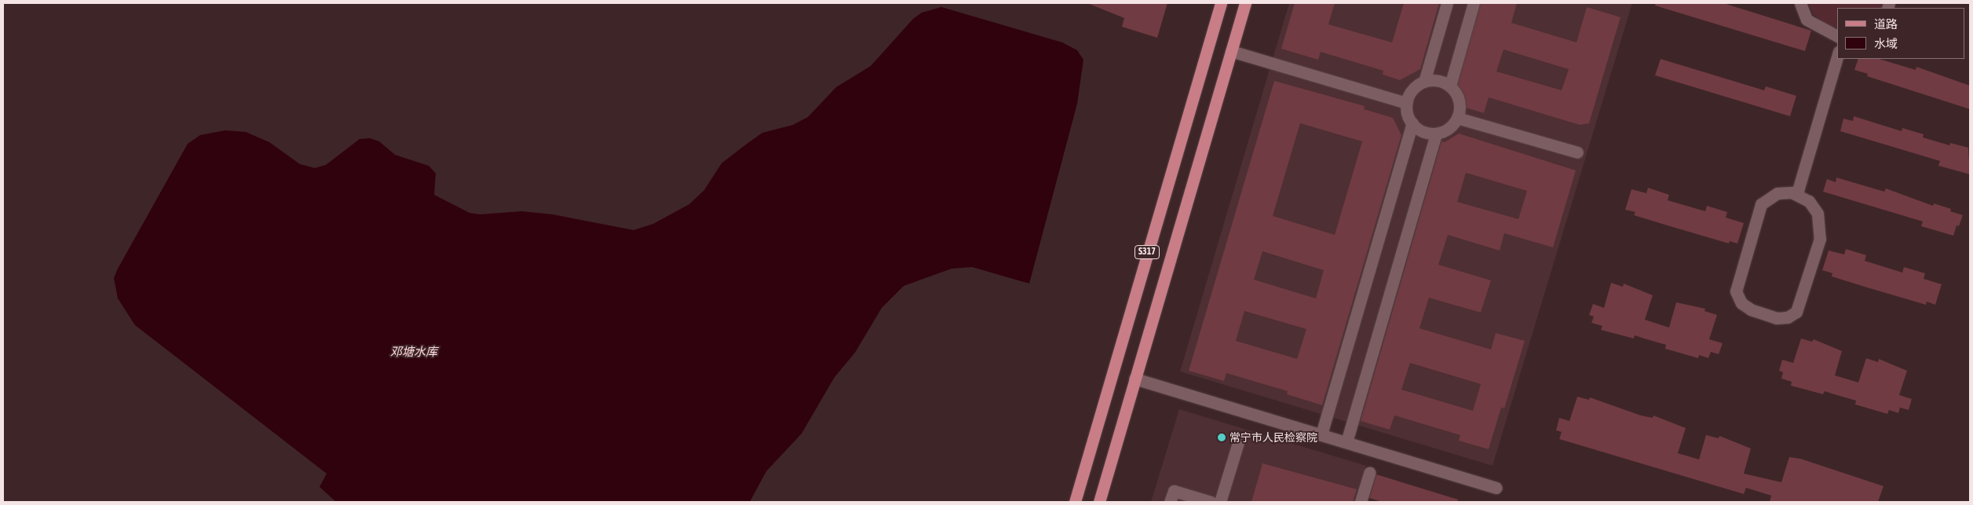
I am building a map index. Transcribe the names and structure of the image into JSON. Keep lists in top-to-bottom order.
{
  "streets": {
    "main road": ["S317"]
  },
  "water": ["邓塘水库"],
  "places": ["常宁市人民检察院"],
  "legend": ["道路", "水域"]
}
